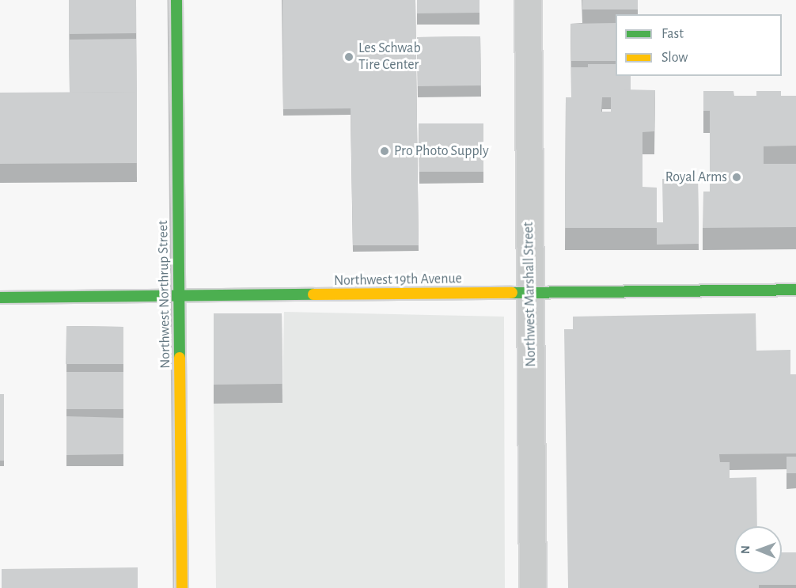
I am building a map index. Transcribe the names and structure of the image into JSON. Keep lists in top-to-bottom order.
{
  "streets": {
    "street": ["Northwest 19th Avenue", "Northwest Northrup Street", "Northwest Marshall Street"]
  },
  "crossings": [
    ["Northwest 19th Avenue", "Northwest Northrup Street"],
    ["Northwest 19th Avenue", "Northwest Marshall Street"]
  ],
  "places": ["Les Schwab Tire Center", "Pro Photo Supply", "Royal Arms"],
  "legend": ["Fast", "Slow"],
  "north": "left"
}
